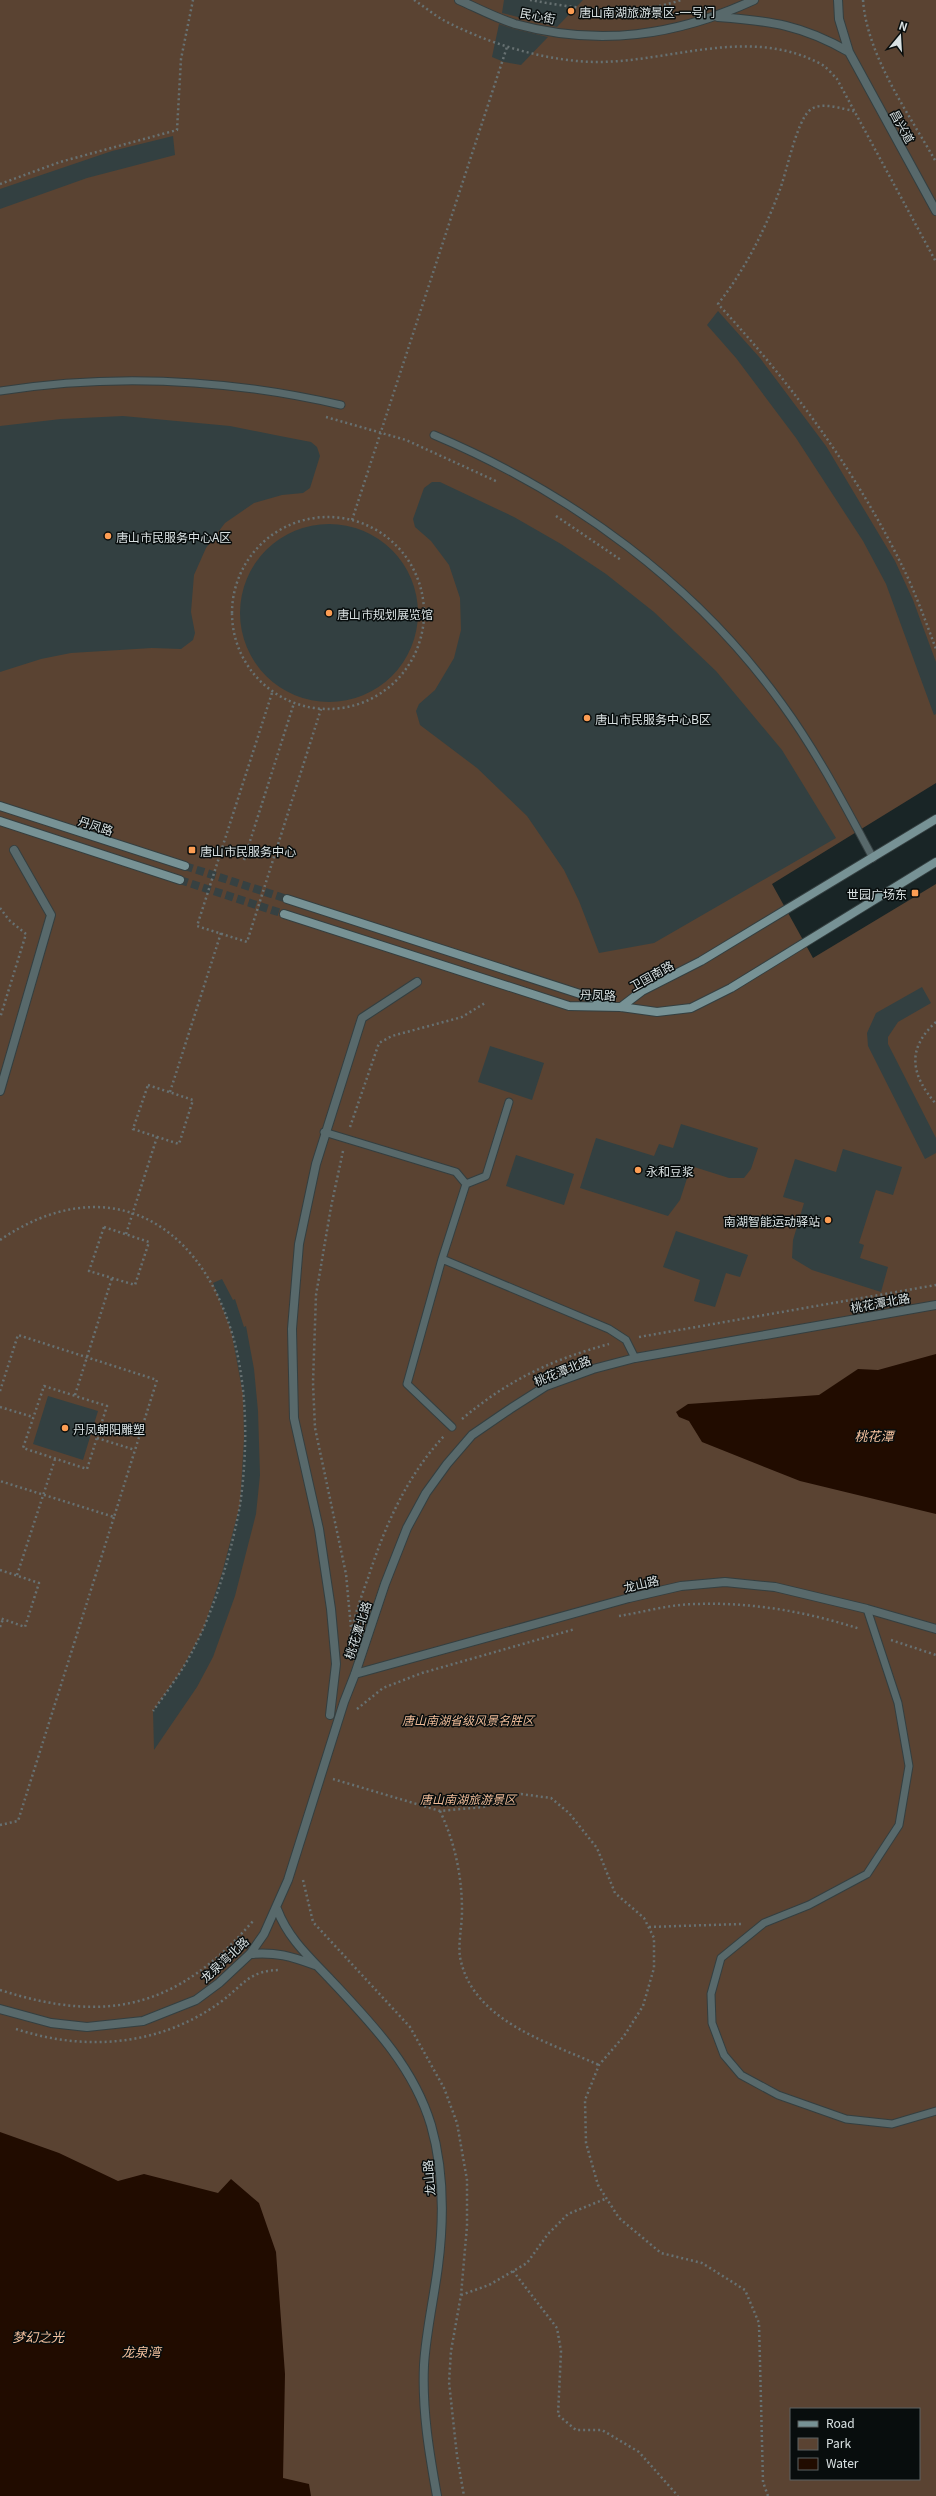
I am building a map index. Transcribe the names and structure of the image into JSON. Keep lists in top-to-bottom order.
{
  "streets": {
    "main road": ["丹凤路", "卫国南路"],
    "street": [
      "民心街",
      "昌兴道",
      "桃花潭北路",
      "龙山路",
      "龙泉湾北路"
    ]
  },
  "crossings": [
    ["丹凤路", "卫国南路"],
    ["桃花潭北路", "龙山路"],
    ["桃花潭北路", "龙泉湾北路"],
    ["龙山路", "龙泉湾北路"]
  ],
  "water": ["桃花潭", "梦幻之光", "龙泉湾"],
  "parks": ["唐山南湖省级风景名胜区", "唐山南湖旅游景区"],
  "places": {
    "other": [
      "唐山南湖旅游景区-一号门",
      "唐山市民服务中心A区",
      "唐山市规划展览馆",
      "唐山市民服务中心B区",
      "永和豆浆",
      "南湖智能运动驿站",
      "丹凤朝阳雕塑"
    ],
    "transit": ["唐山市民服务中心", "世园广场东"]
  },
  "legend": ["Road", "Park", "Water"],
  "north": "top"
}
